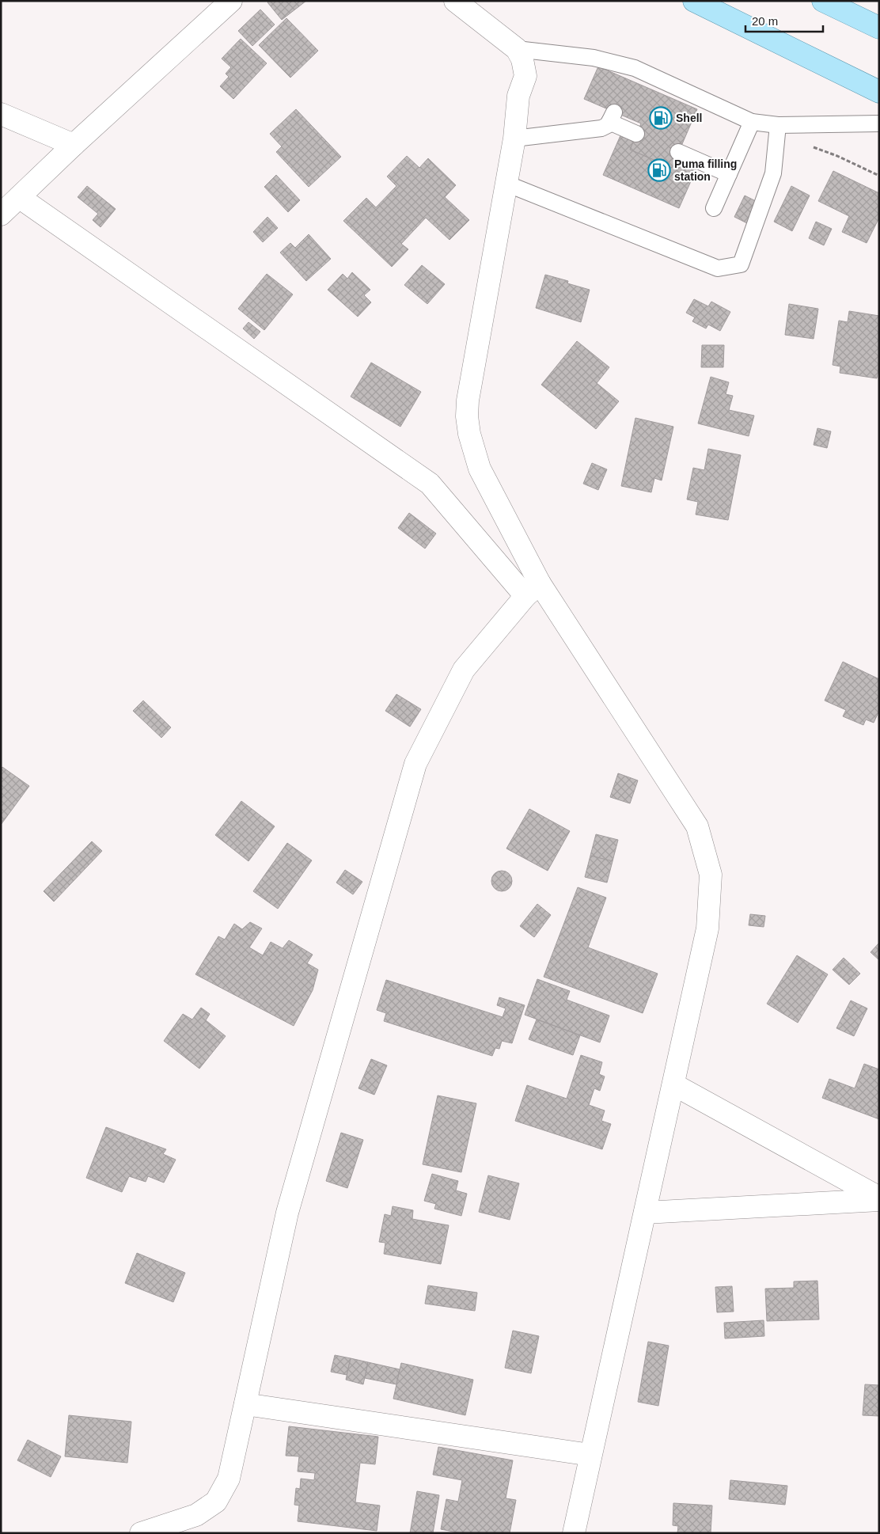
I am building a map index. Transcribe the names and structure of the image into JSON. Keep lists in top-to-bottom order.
{
  "places": {
    "fuel station": ["Shell", "Puma filling station"]
  },
  "scale_bar": "20 m"
}
